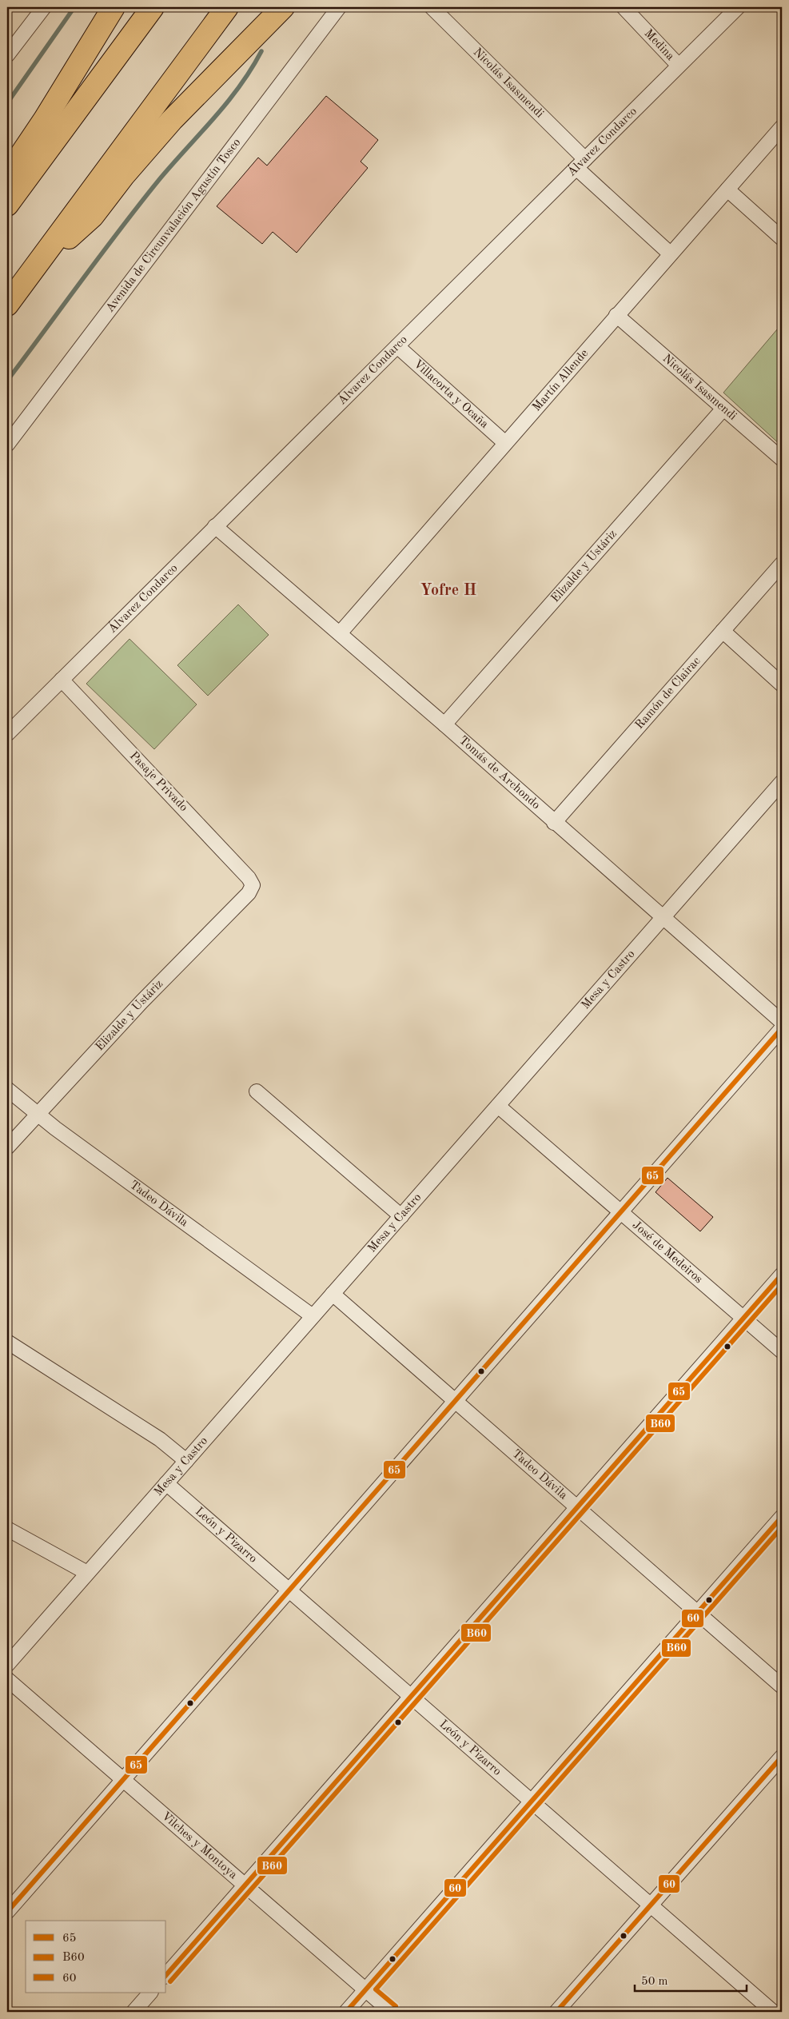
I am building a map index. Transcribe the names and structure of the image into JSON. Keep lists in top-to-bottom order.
{
  "streets": {
    "street": [
      "Medina",
      "Nicolás Isasmendi",
      "Álvarez Condarco",
      "Avenida de Circunvalación Agustín Tosco",
      "Martín Allende",
      "Villacorta y Ocaña",
      "Elizalde y Ustáriz",
      "Ramón de Clairac",
      "Tomás de Archondo",
      "Pasaje Privado",
      "Mesa y Castro",
      "Tadeo Dávila",
      "José de Medeiros",
      "León y Pizarro",
      "Vilches y Montoya"
    ]
  },
  "crossings": [
    ["Medina", "Álvarez Condarco"],
    ["Nicolás Isasmendi", "Álvarez Condarco"],
    ["Nicolás Isasmendi", "Martín Allende"],
    ["Nicolás Isasmendi", "Elizalde y Ustáriz"],
    ["Álvarez Condarco", "Villacorta y Ocaña"],
    ["Álvarez Condarco", "Tomás de Archondo"],
    ["Álvarez Condarco", "Pasaje Privado"],
    ["Martín Allende", "Villacorta y Ocaña"],
    ["Martín Allende", "Tomás de Archondo"],
    ["Elizalde y Ustáriz", "Tomás de Archondo"],
    ["Elizalde y Ustáriz", "Pasaje Privado"],
    ["Elizalde y Ustáriz", "Tadeo Dávila"],
    ["Ramón de Clairac", "Tomás de Archondo"],
    ["Tomás de Archondo", "Mesa y Castro"],
    ["Mesa y Castro", "Tadeo Dávila"],
    ["Mesa y Castro", "José de Medeiros"],
    ["Mesa y Castro", "León y Pizarro"]
  ],
  "districts": ["Yofre H"],
  "lines": ["transit line 65", "transit line B60", "transit line 60"],
  "legend": ["65", "B60", "60"],
  "scale_bar": "50 m"
}
